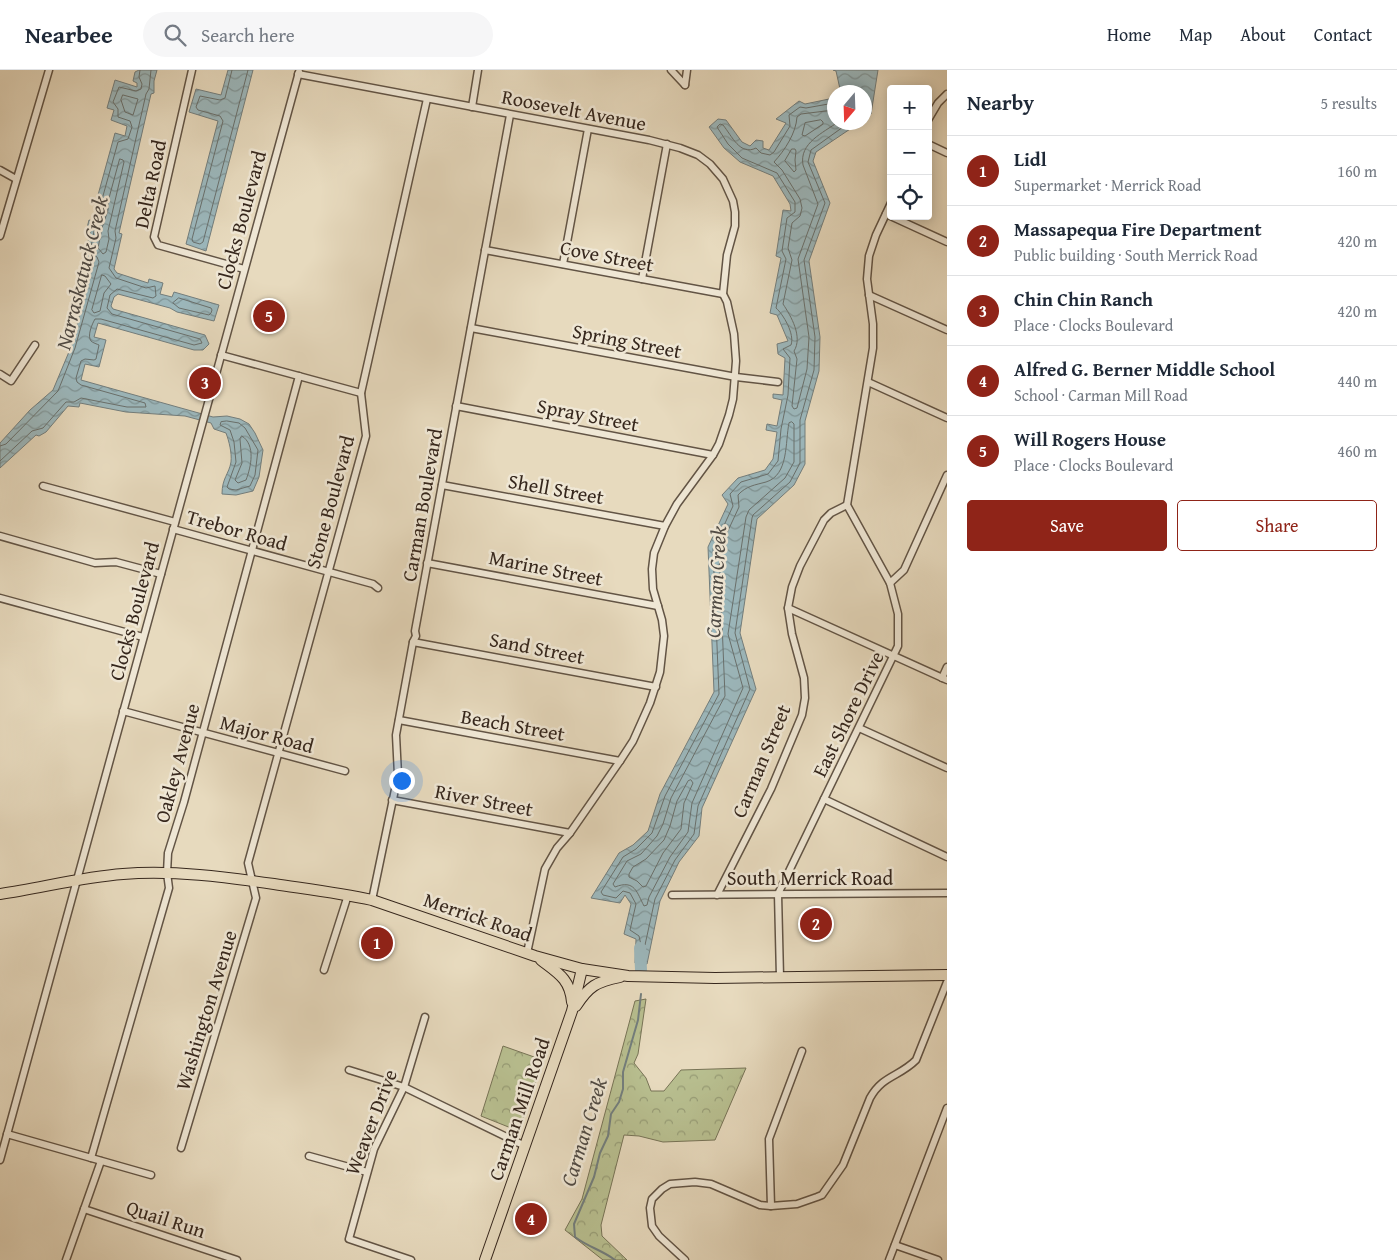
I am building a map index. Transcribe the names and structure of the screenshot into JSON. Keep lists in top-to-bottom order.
{
  "streets": {
    "main road": ["Merrick Road", "Carman Mill Road"],
    "street": [
      "Roosevelt Avenue",
      "Delta Road",
      "Clocks Boulevard",
      "Cove Street",
      "Spring Street",
      "Spray Street",
      "Shell Street",
      "Stone Boulevard",
      "Carman Boulevard",
      "Trebor Road",
      "Marine Street",
      "Sand Street",
      "East Shore Drive",
      "Beach Street",
      "Major Road",
      "Carman Street",
      "Oakley Avenue",
      "River Street",
      "South Merrick Road",
      "Washington Avenue",
      "Weaver Drive",
      "Quail Run"
    ]
  },
  "crossings": [
    ["Roosevelt Avenue", "Clocks Boulevard"],
    ["Roosevelt Avenue", "Cove Street"],
    ["Roosevelt Avenue", "Stone Boulevard"],
    ["Roosevelt Avenue", "Carman Boulevard"],
    ["Delta Road", "Clocks Boulevard"],
    ["Clocks Boulevard", "Trebor Road"],
    ["Clocks Boulevard", "Major Road"],
    ["Clocks Boulevard", "Merrick Road"],
    ["Cove Street", "Carman Boulevard"],
    ["Spring Street", "Carman Boulevard"],
    ["Spray Street", "Carman Boulevard"],
    ["Shell Street", "Carman Boulevard"],
    ["Stone Boulevard", "Trebor Road"],
    ["Stone Boulevard", "Major Road"],
    ["Stone Boulevard", "Merrick Road"],
    ["Stone Boulevard", "Washington Avenue"],
    ["Carman Boulevard", "Marine Street"],
    ["Carman Boulevard", "Sand Street"],
    ["Carman Boulevard", "Beach Street"],
    ["Carman Boulevard", "River Street"],
    ["Carman Boulevard", "Merrick Road"],
    ["Trebor Road", "Oakley Avenue"],
    ["East Shore Drive", "Carman Street"],
    ["East Shore Drive", "South Merrick Road"],
    ["East Shore Drive", "Merrick Road"],
    ["Major Road", "Oakley Avenue"],
    ["Carman Street", "South Merrick Road"],
    ["Oakley Avenue", "Merrick Road"],
    ["Merrick Road", "Washington Avenue"],
    ["Merrick Road", "Carman Mill Road"]
  ],
  "water": ["Narraskatuck Creek", "Carman Creek"],
  "north": "bottom",
  "page": {
    "header": "Nearbee",
    "search": "Search here",
    "nav": [
      "Home",
      "Map",
      "About",
      "Contact"
    ],
    "heading": ["Nearby", "5 results"],
    "map_buttons": ["+", "−"],
    "list": [
      {
        "mark": "1",
        "name": "Lidl",
        "note": "Supermarket · Merrick Road",
        "value": "160 m"
      },
      {
        "mark": "2",
        "name": "Massapequa Fire Department",
        "note": "Public building · South Merrick Road",
        "value": "420 m"
      },
      {
        "mark": "3",
        "name": "Chin Chin Ranch",
        "note": "Place · Clocks Boulevard",
        "value": "420 m"
      },
      {
        "mark": "4",
        "name": "Alfred G. Berner Middle School",
        "note": "School · Carman Mill Road",
        "value": "440 m"
      },
      {
        "mark": "5",
        "name": "Will Rogers House",
        "note": "Place · Clocks Boulevard",
        "value": "460 m"
      }
    ],
    "pins": [
      "5",
      "3",
      "2",
      "1",
      "4"
    ],
    "buttons": ["Save", "Share"]
  }
}
